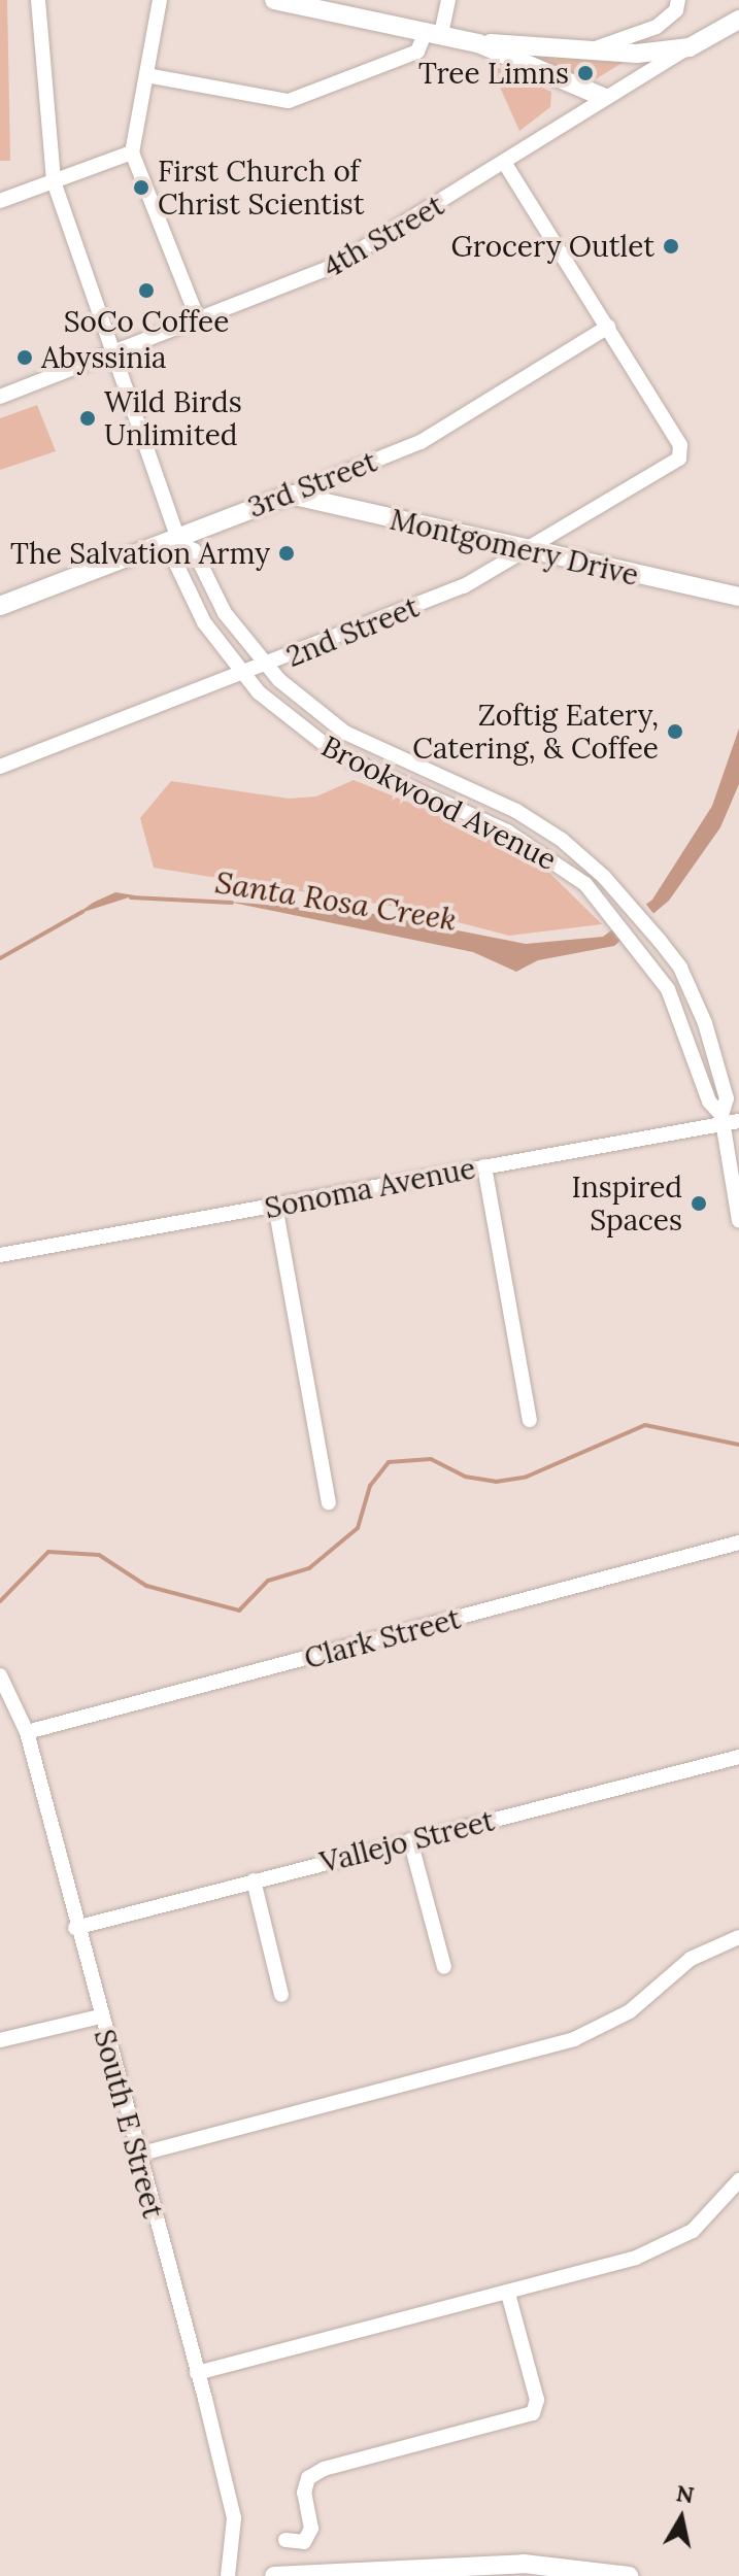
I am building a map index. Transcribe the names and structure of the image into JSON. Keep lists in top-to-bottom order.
{
  "streets": {
    "main road": ["4th Street", "3rd Street", "Montgomery Drive"],
    "street": [
      "2nd Street",
      "Brookwood Avenue",
      "Sonoma Avenue",
      "Clark Street",
      "Vallejo Street",
      "South E Street"
    ]
  },
  "crossings": [
    ["4th Street", "Brookwood Avenue"],
    ["3rd Street", "Montgomery Drive"],
    ["3rd Street", "2nd Street"],
    ["3rd Street", "Brookwood Avenue"],
    ["Montgomery Drive", "2nd Street"],
    ["2nd Street", "Brookwood Avenue"],
    ["Brookwood Avenue", "Sonoma Avenue"],
    ["Clark Street", "South E Street"],
    ["Vallejo Street", "South E Street"]
  ],
  "water": ["Santa Rosa Creek"],
  "places": [
    "Tree Limns",
    "First Church of Christ Scientist",
    "Grocery Outlet",
    "SoCo Coffee",
    "Abyssinia",
    "Wild Birds Unlimited",
    "The Salvation Army",
    "Zoftig Eatery, Catering, & Coffee",
    "Inspired Spaces"
  ],
  "north": "top"
}
